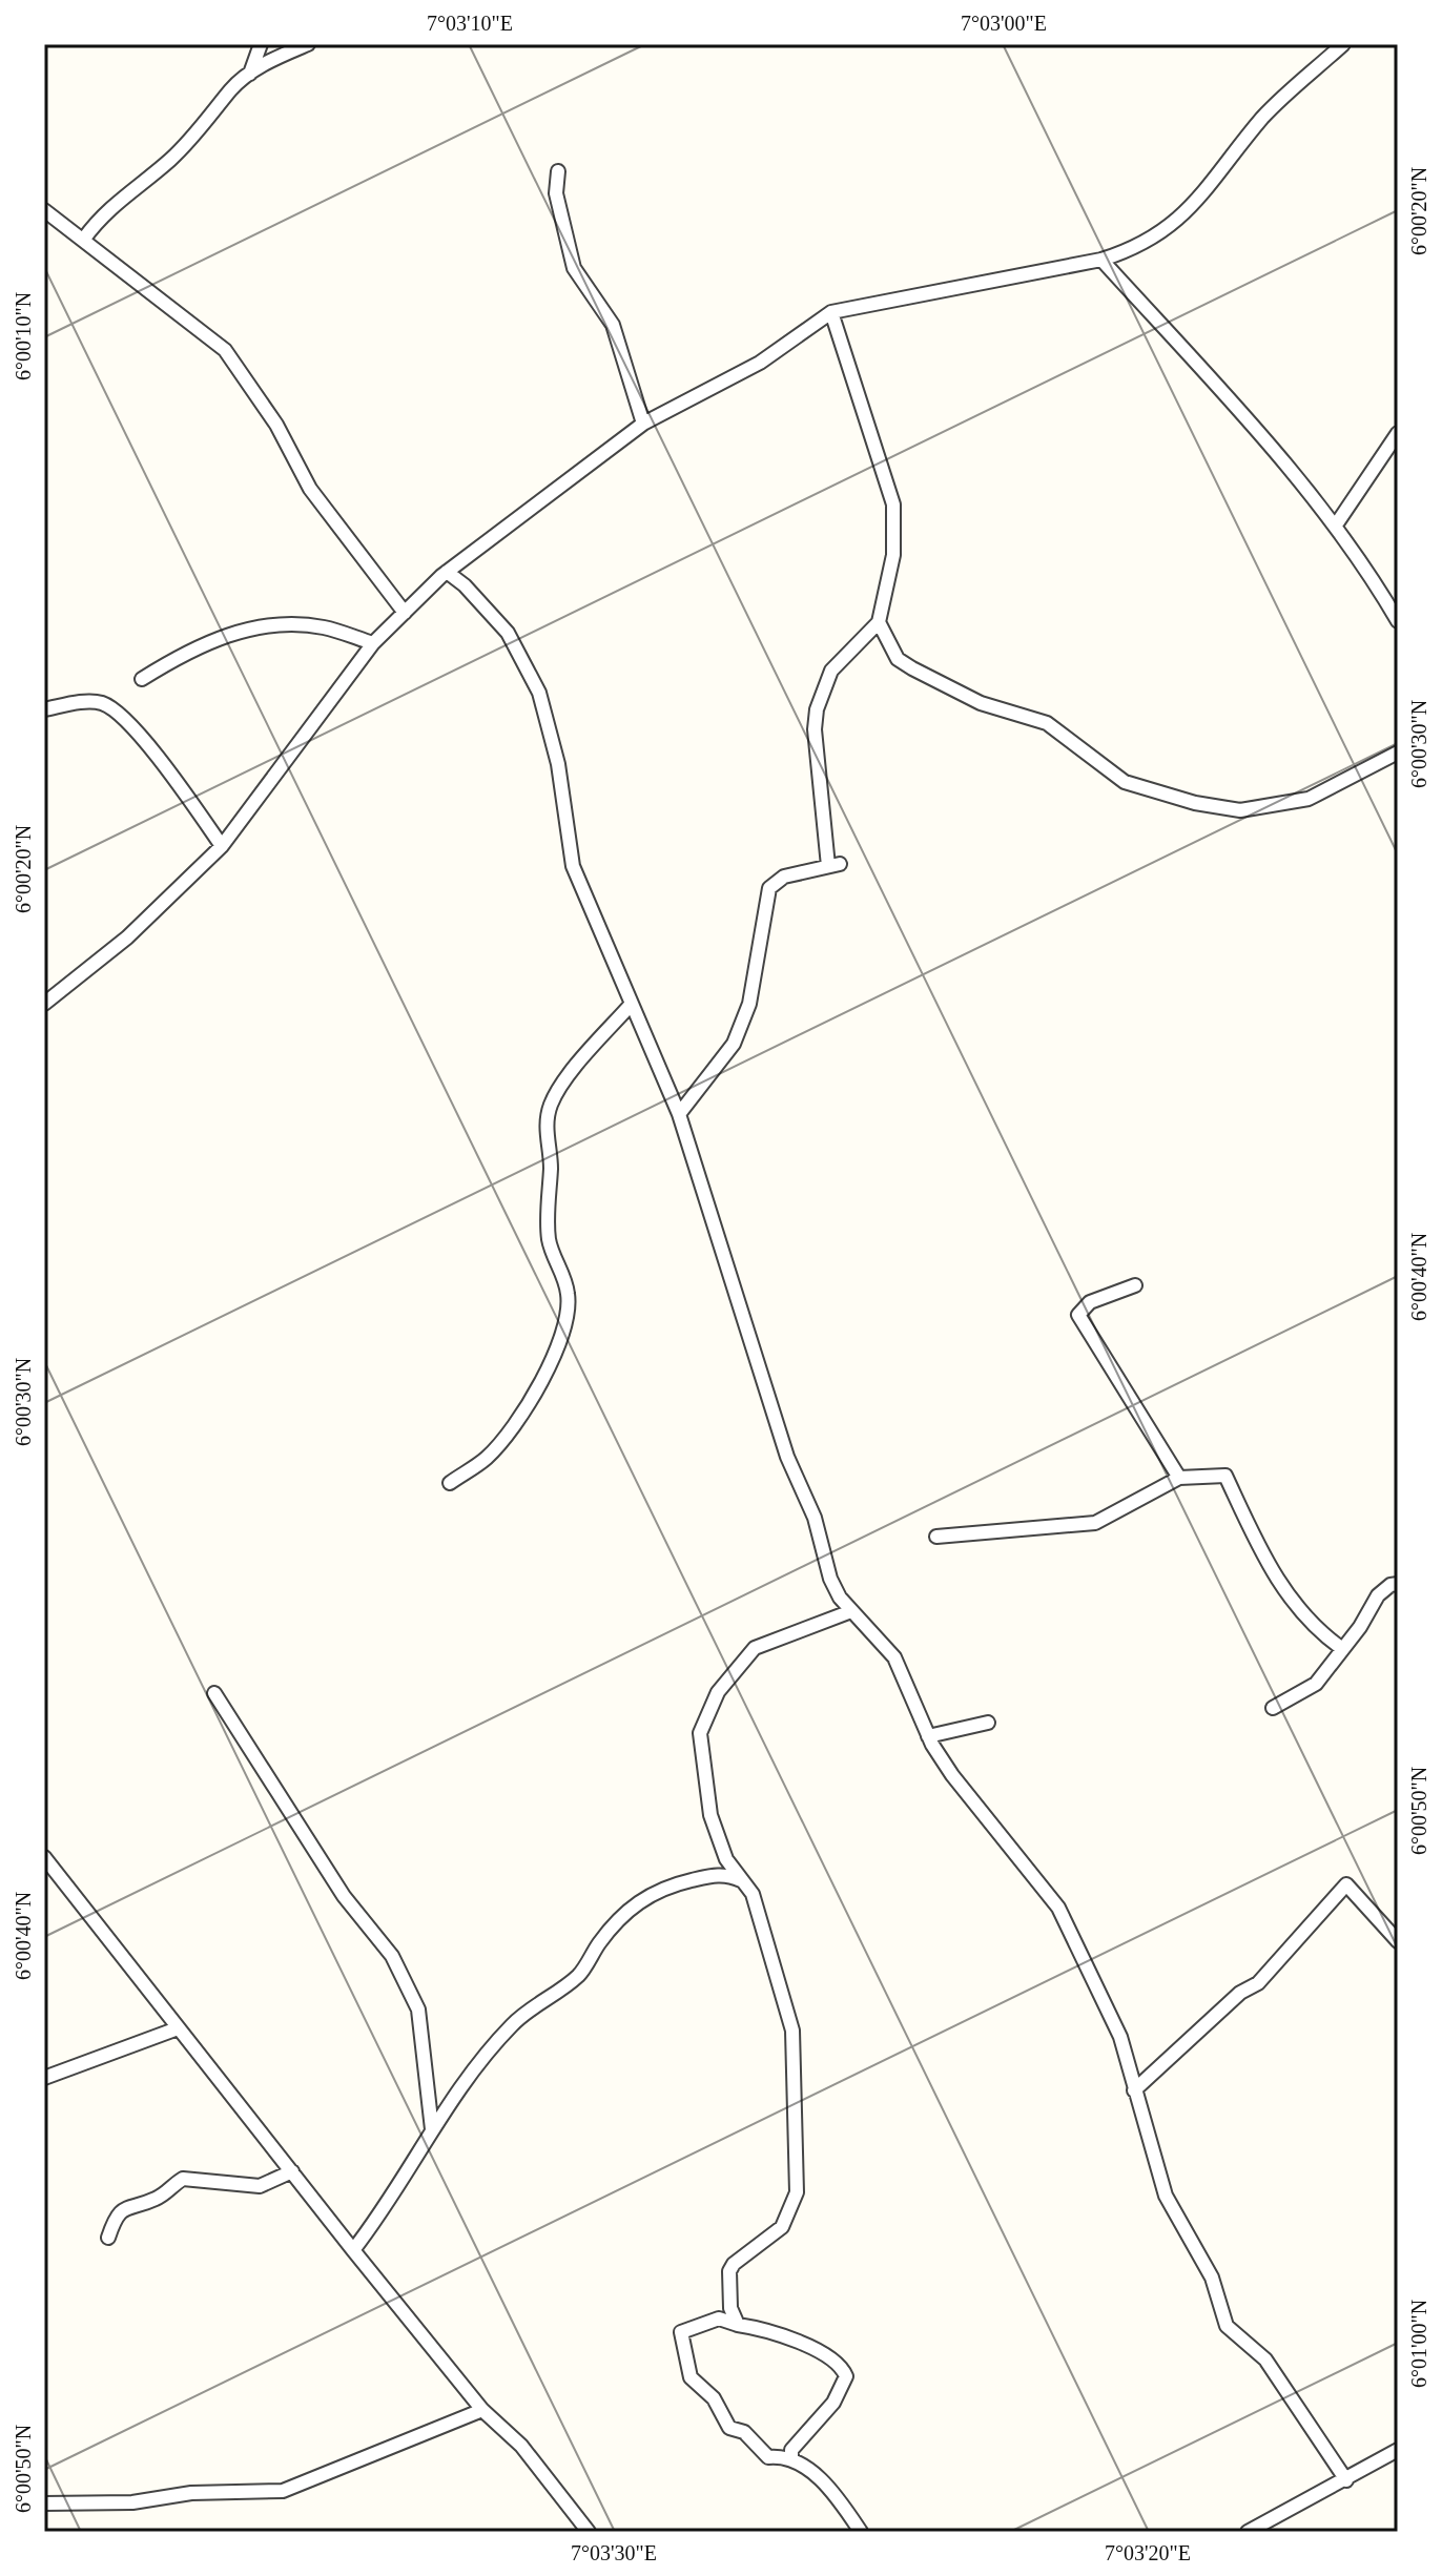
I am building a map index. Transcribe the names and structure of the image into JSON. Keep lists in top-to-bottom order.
{
  "coordinates": [
    "7°03'10\"E",
    "7°03'00\"E",
    "6°00'20\"N",
    "6°00'10\"N",
    "6°00'30\"N",
    "6°00'40\"N",
    "6°00'50\"N",
    "6°01'00\"N",
    "7°03'30\"E",
    "7°03'20\"E"
  ]
}
